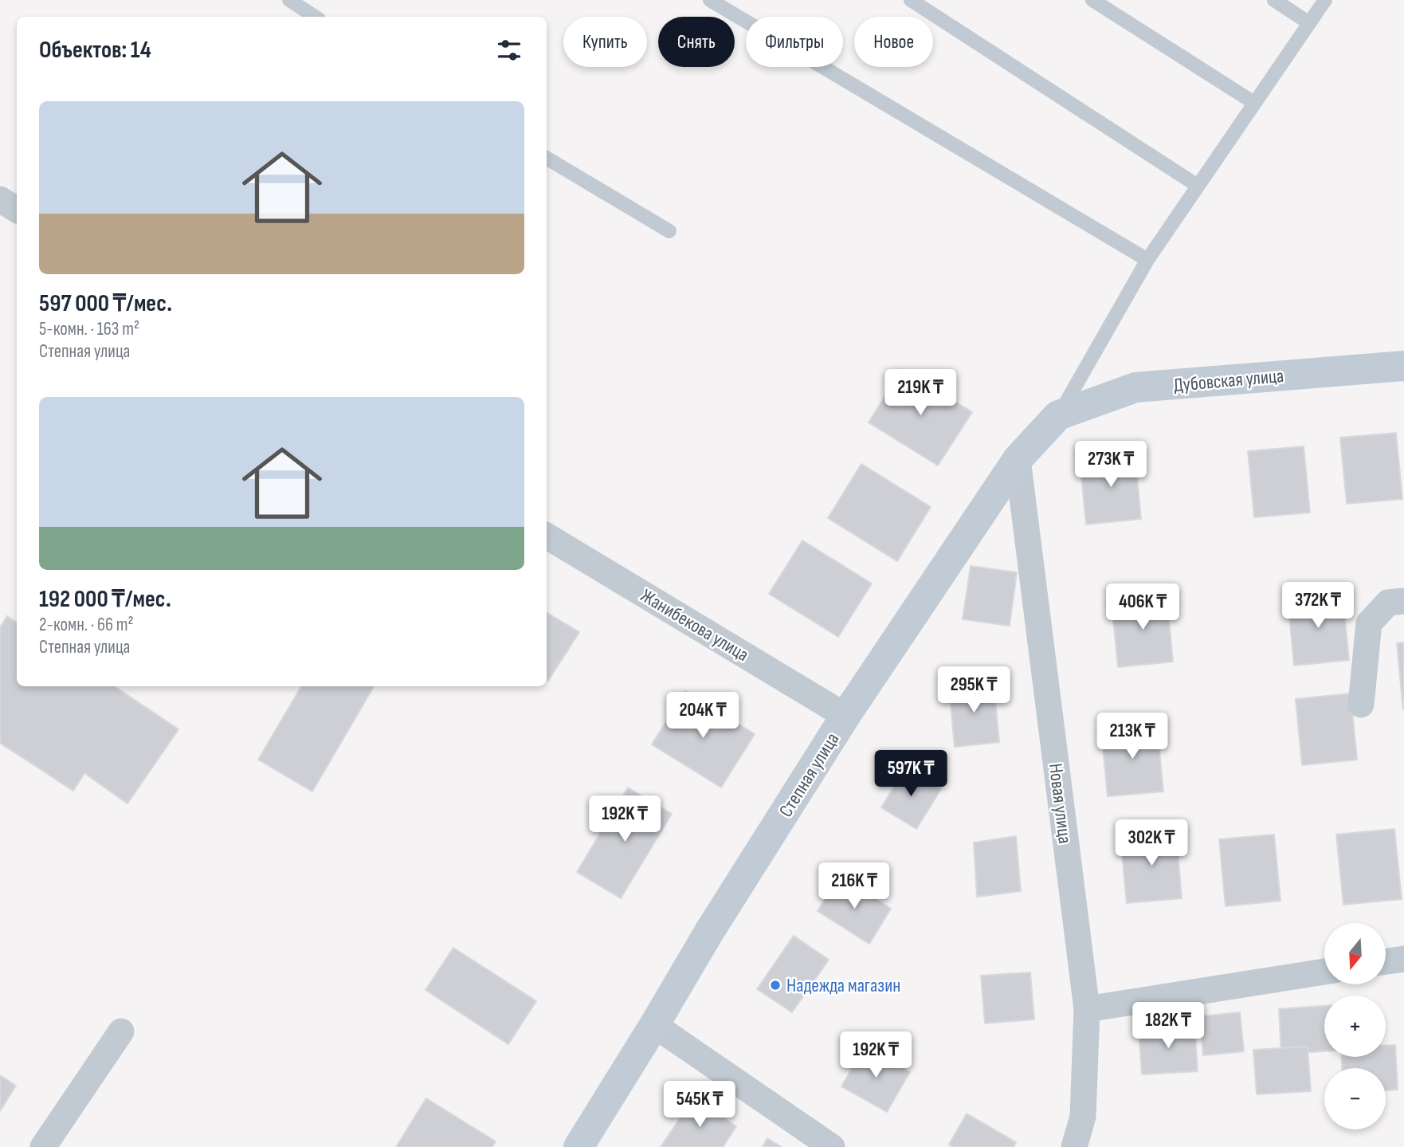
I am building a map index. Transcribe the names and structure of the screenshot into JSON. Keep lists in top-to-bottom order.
{
  "streets": {
    "main road": ["Дубовская улица", "Степная улица"],
    "street": ["Жанибекова улица", "Новая улица"]
  },
  "crossings": [
    ["Дубовская улица", "Степная улица"],
    ["Жанибекова улица", "Степная улица"],
    ["Степная улица", "Новая улица"]
  ],
  "places": ["Надежда магазин"],
  "north": "bottom",
  "page": {
    "chip": [
      "Купить",
      "Снять",
      "Фильтры",
      "Новое"
    ],
    "heading": "Объектов: 14",
    "list": [
      {
        "name": "597 000 ₸/мес.",
        "note": "5-комн. · 163 m² · Степная улица"
      },
      {
        "name": "192 000 ₸/мес.",
        "note": "2-комн. · 66 m² · Степная улица"
      }
    ],
    "price": [
      "219K ₸",
      "273K ₸",
      "372K ₸",
      "406K ₸",
      "295K ₸",
      "204K ₸",
      "213K ₸",
      "597K ₸",
      "192K ₸",
      "302K ₸",
      "216K ₸",
      "182K ₸",
      "192K ₸",
      "545K ₸"
    ],
    "map_buttons": ["+", "−"]
  }
}
